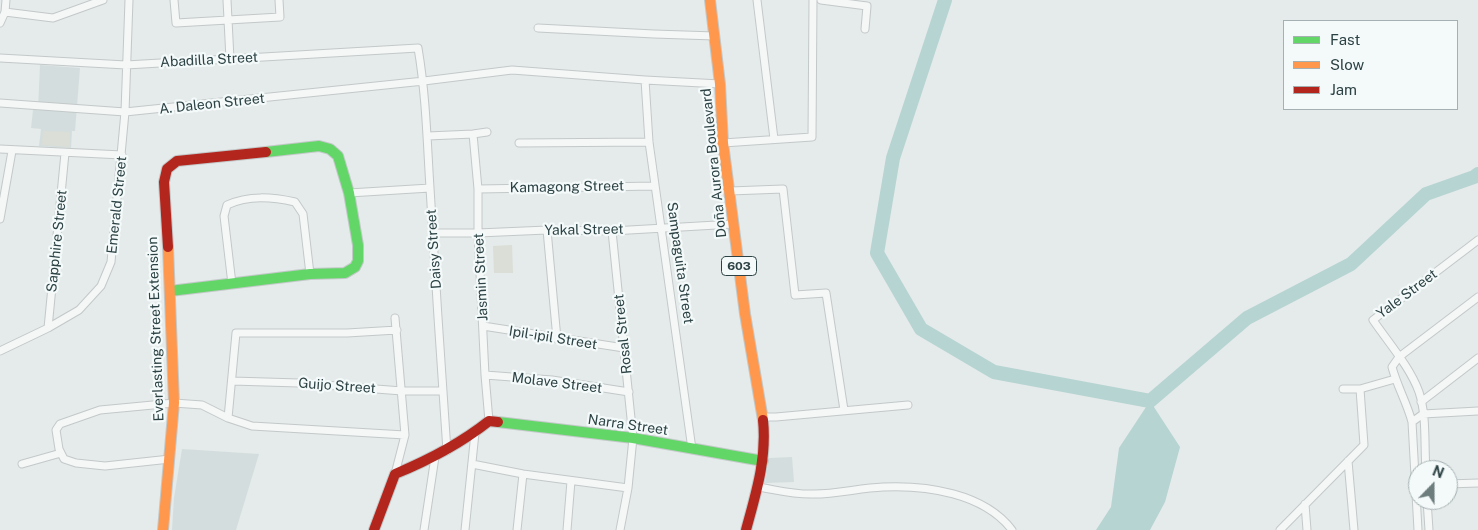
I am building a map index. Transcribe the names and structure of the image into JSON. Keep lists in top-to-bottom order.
{
  "streets": {
    "street": [
      "Abadilla Street",
      "A. Daleon Street",
      "Doña Aurora Boulevard",
      "Kamagong Street",
      "Emerald Street",
      "Yakal Street",
      "Sapphire Street",
      "Daisy Street",
      "Sampaguita Street",
      "603",
      "Jasmin Street",
      "Yale Street",
      "Everlasting Street Extension",
      "Rosal Street",
      "Ipil-ipil Street",
      "Molave Street",
      "Guijo Street",
      "Narra Street"
    ]
  },
  "crossings": [
    ["Abadilla Street", "Emerald Street"],
    ["Abadilla Street", "Daisy Street"],
    ["A. Daleon Street", "Doña Aurora Boulevard"],
    ["A. Daleon Street", "Emerald Street"],
    ["A. Daleon Street", "Daisy Street"],
    ["A. Daleon Street", "Sampaguita Street"],
    ["Doña Aurora Boulevard", "Yakal Street"],
    ["Doña Aurora Boulevard", "Narra Street"],
    ["Kamagong Street", "Sampaguita Street"],
    ["Kamagong Street", "Jasmin Street"],
    ["Emerald Street", "Sapphire Street"],
    ["Yakal Street", "Daisy Street"],
    ["Yakal Street", "Sampaguita Street"],
    ["Yakal Street", "Jasmin Street"],
    ["Yakal Street", "Rosal Street"],
    ["Daisy Street", "Guijo Street"],
    ["Sampaguita Street", "Narra Street"],
    ["Jasmin Street", "Ipil-ipil Street"],
    ["Jasmin Street", "Molave Street"],
    ["Jasmin Street", "Narra Street"],
    ["Rosal Street", "Ipil-ipil Street"],
    ["Rosal Street", "Molave Street"],
    ["Rosal Street", "Narra Street"]
  ],
  "legend": ["Fast", "Slow", "Jam"],
  "north": "top"
}
